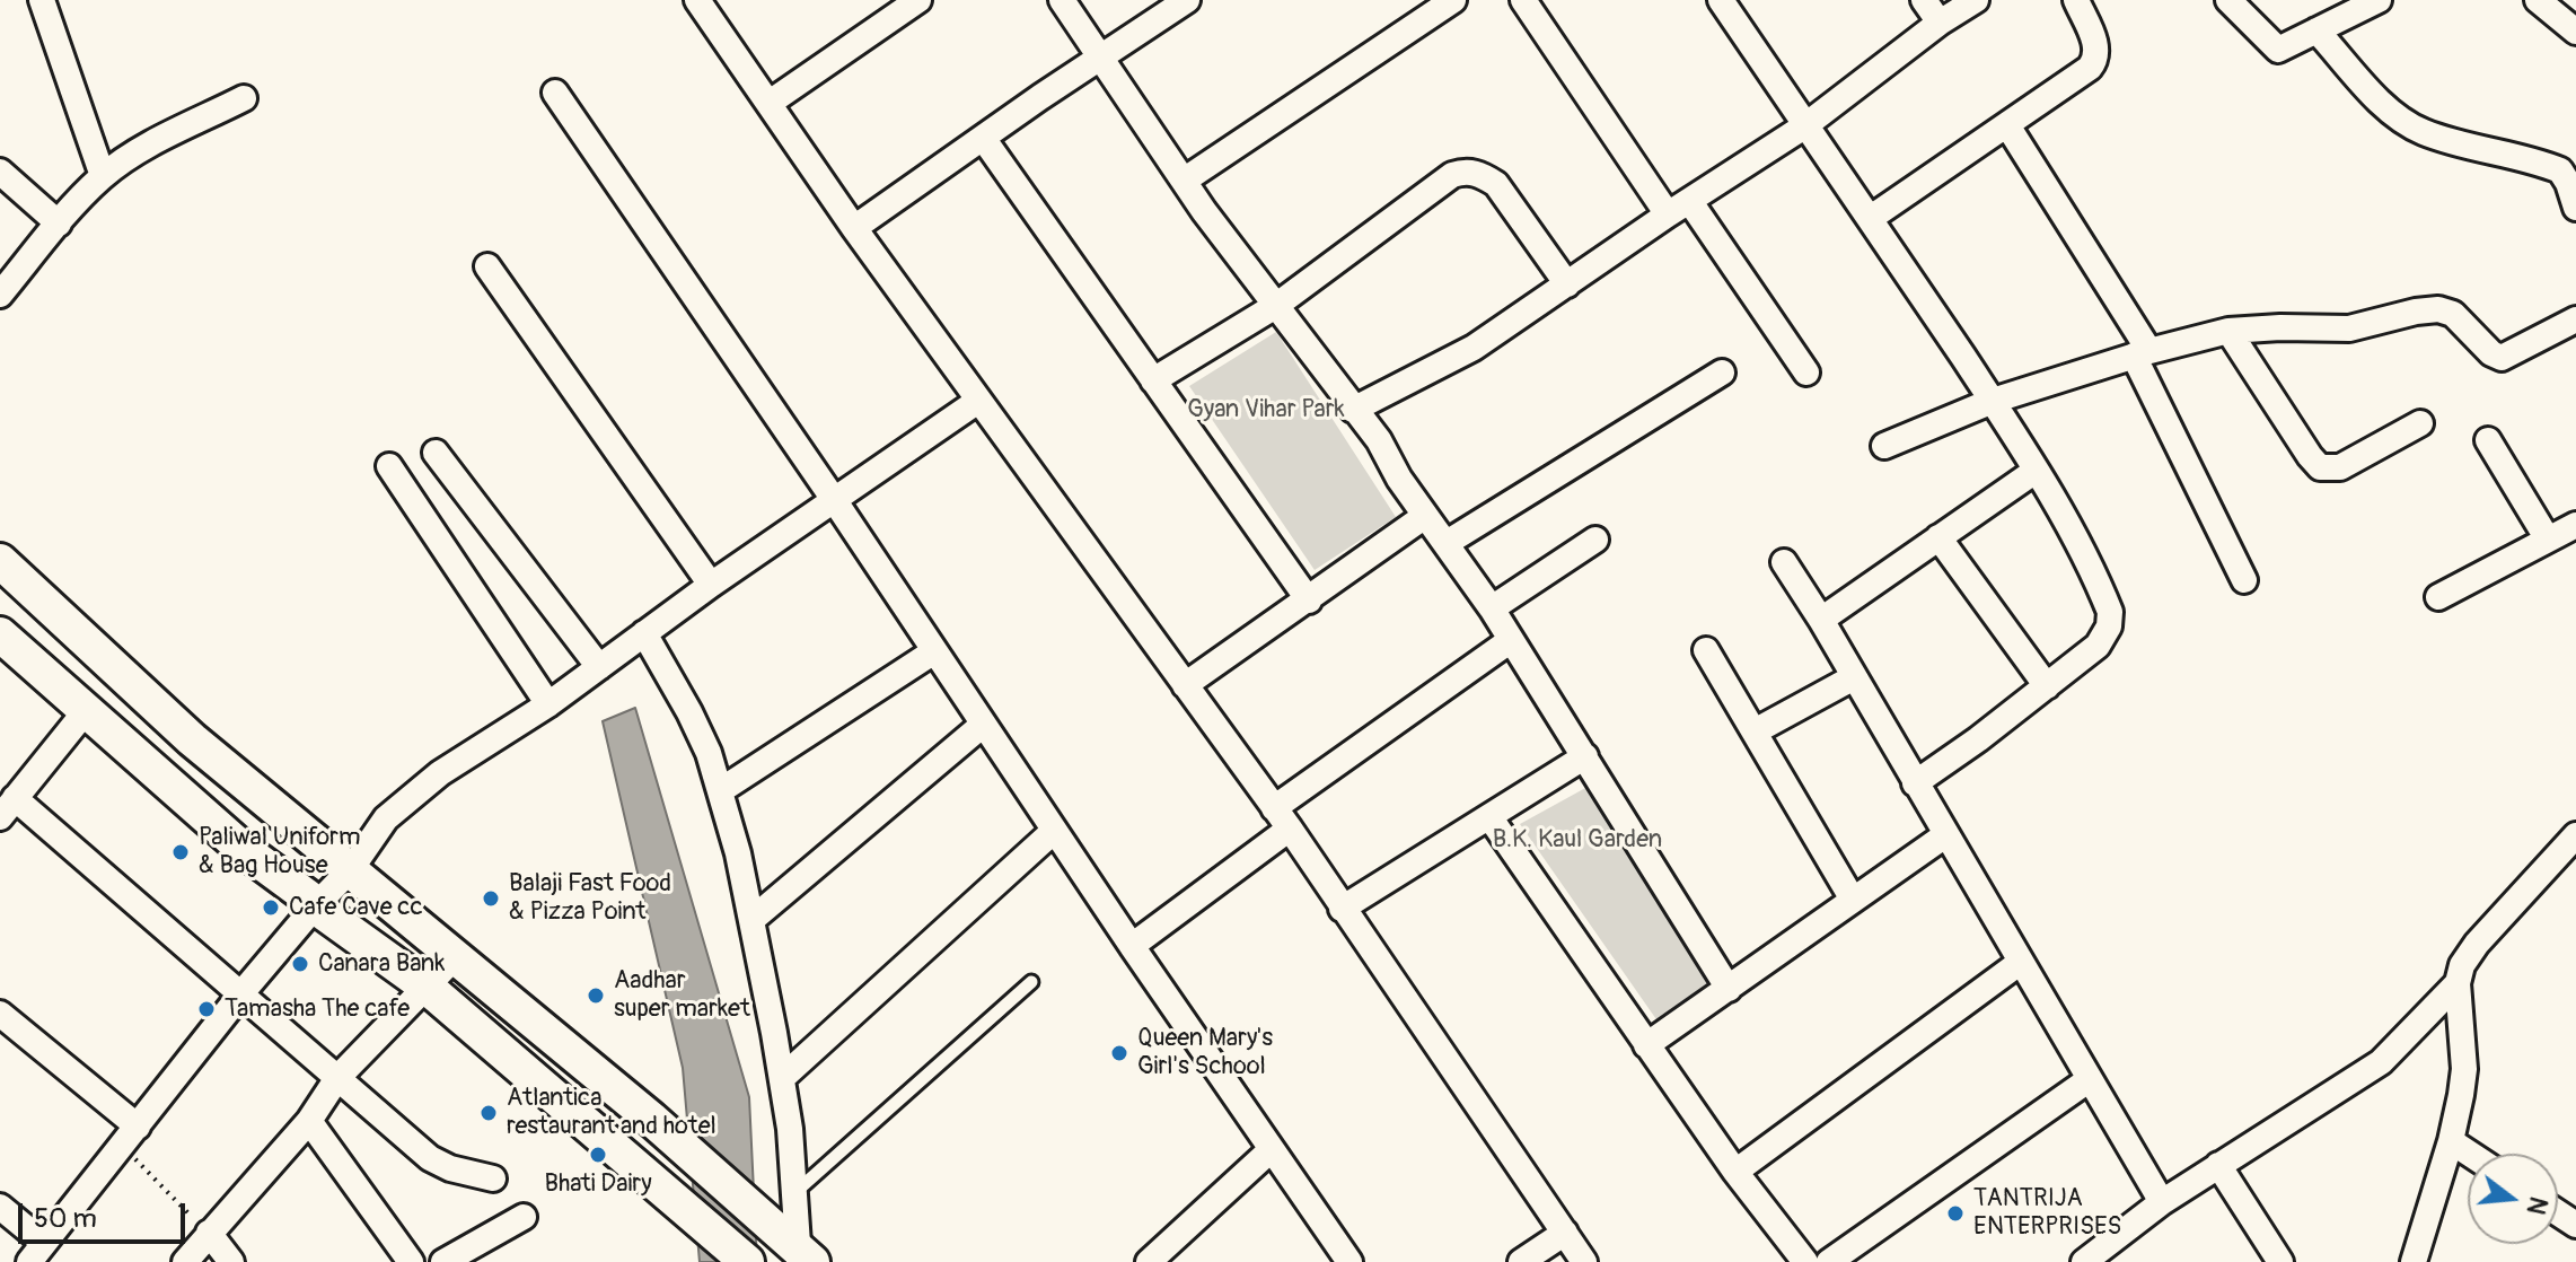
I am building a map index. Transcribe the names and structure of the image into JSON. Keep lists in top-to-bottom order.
{
  "parks": ["Gyan Vihar Park", "B.K. Kaul Garden"],
  "places": [
    "Paliwal Uniform & Bag House",
    "Balaji Fast Food & Pizza Point",
    "Cafe Cave cc",
    "Canara Bank",
    "Aadhar super market",
    "Tamasha The cafe",
    "Queen Mary's Girl's School",
    "Atlantica restaurant and hotel",
    "Bhati Dairy",
    "TANTRIJA ENTERPRISES"
  ],
  "scale_bar": "50 m",
  "north": "right"
}
